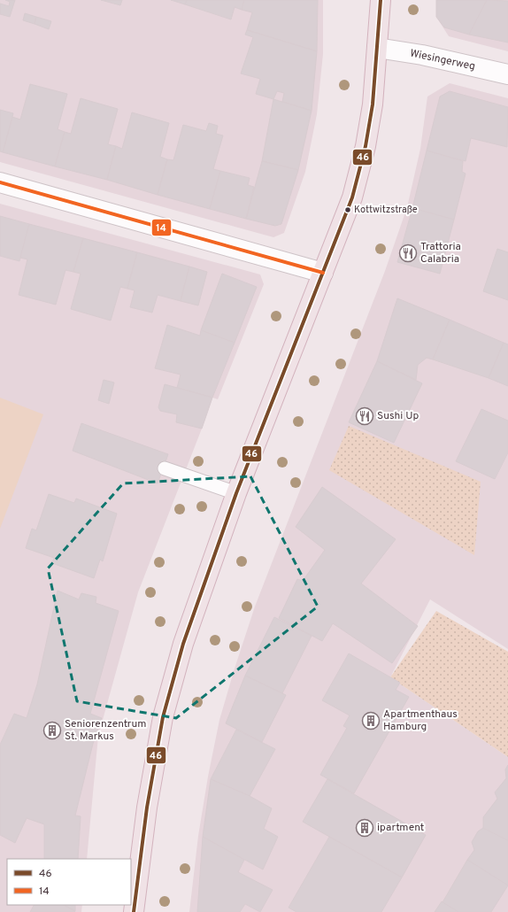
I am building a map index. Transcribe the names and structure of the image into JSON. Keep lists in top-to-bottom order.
{
  "streets": {
    "street": ["Wiesingerweg"]
  },
  "places": {
    "other": ["Kottwitzstraße"],
    "restaurant": ["Trattoria Calabria", "Sushi Up"],
    "building": ["Apartmenthaus Hamburg", "Seniorenzentrum St. Markus", "ipartment"]
  },
  "lines": ["transit line 46", "transit line 14"],
  "legend": ["46", "14"]
}
